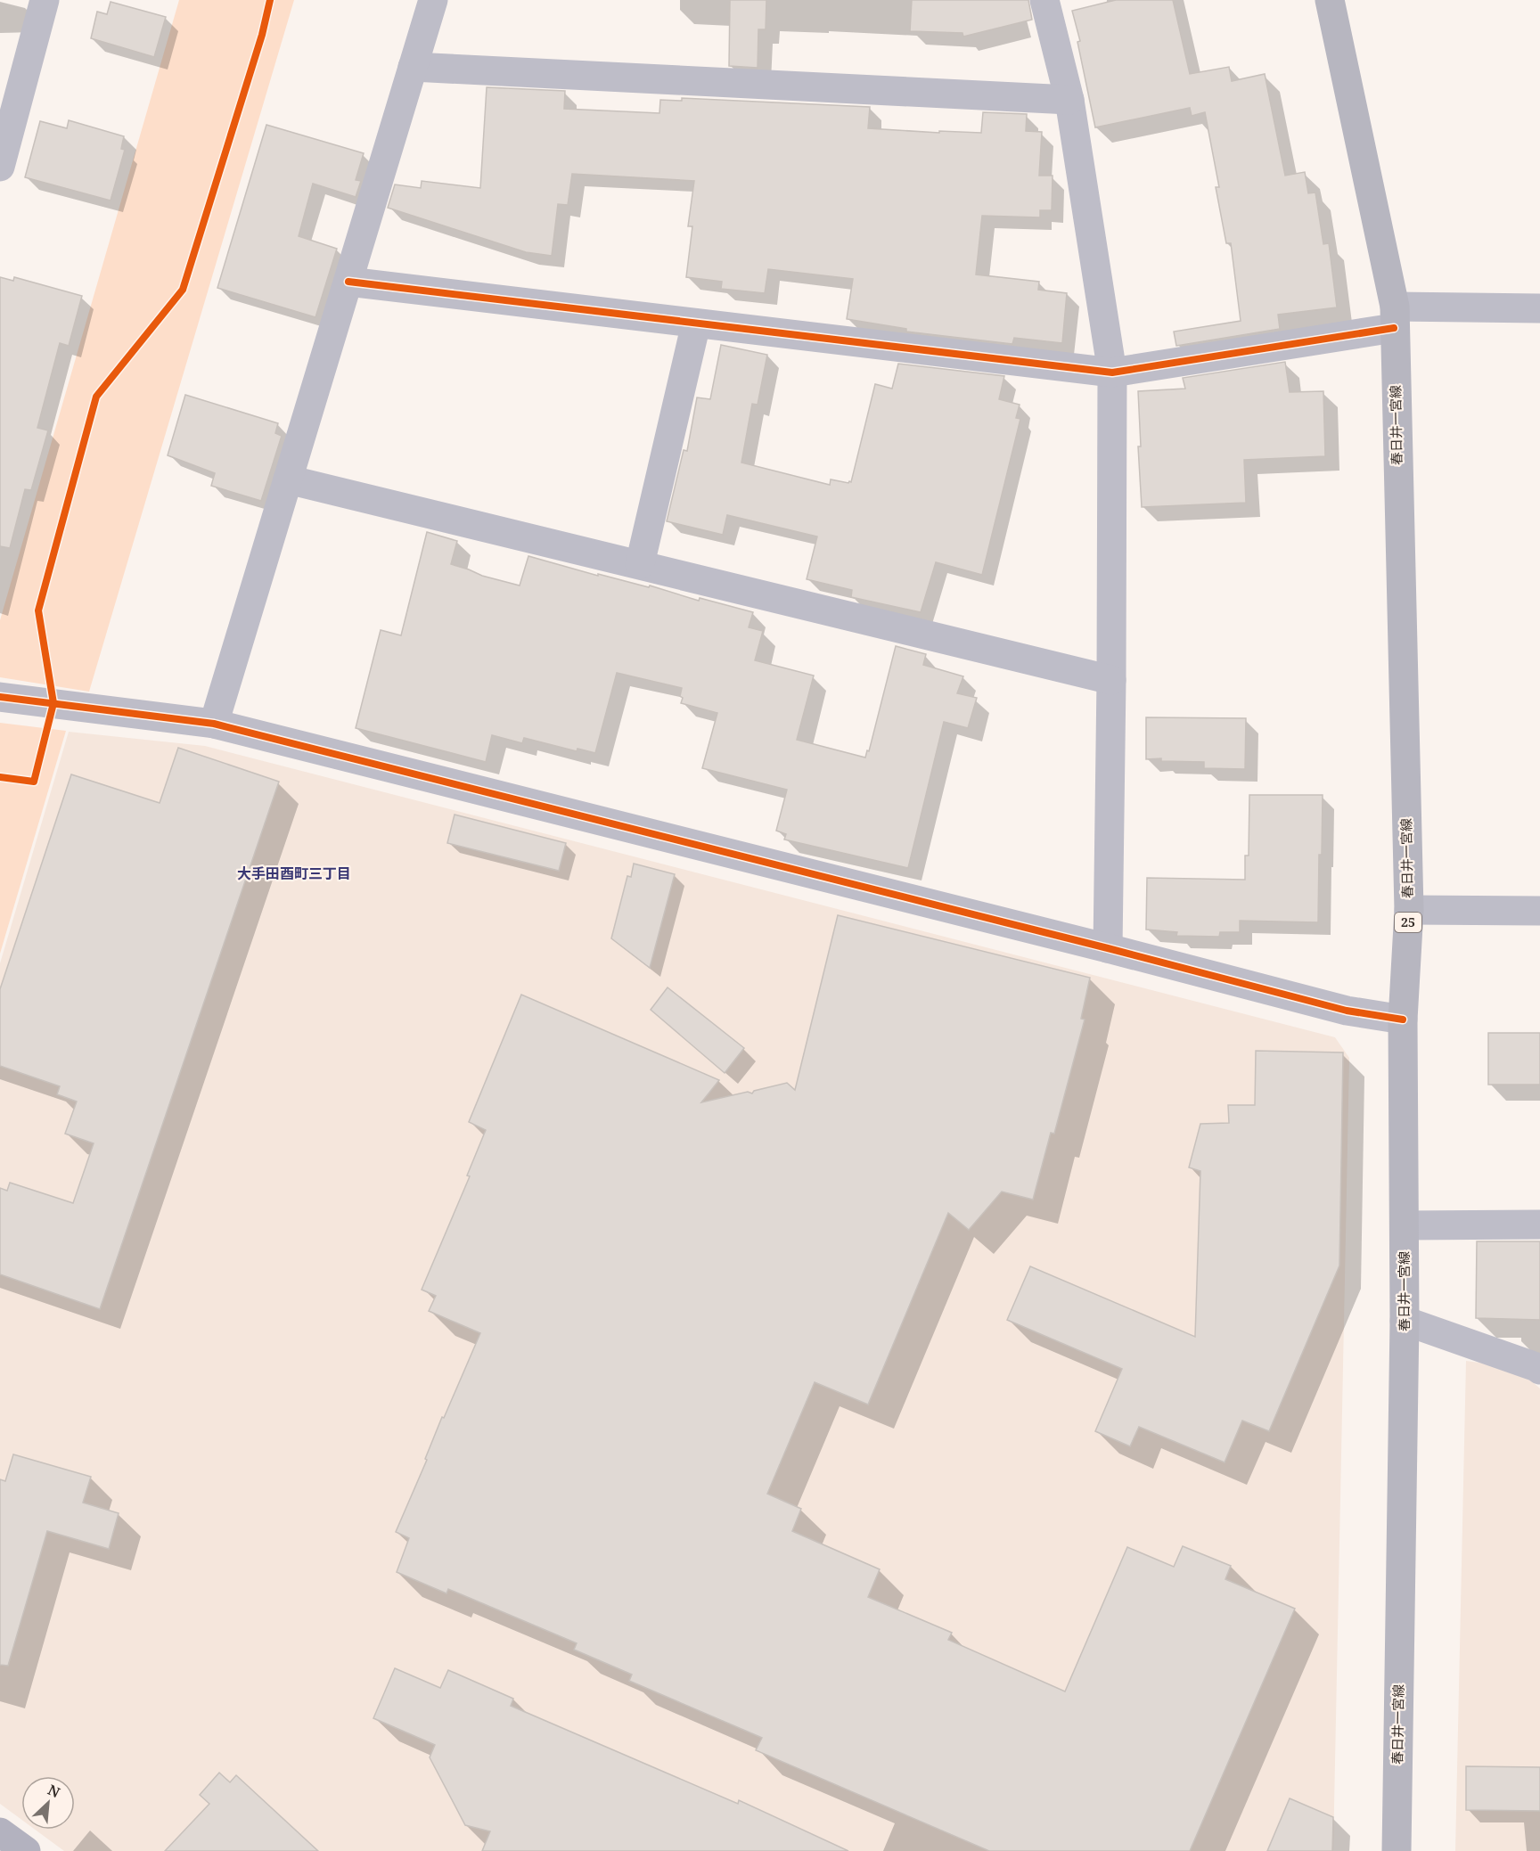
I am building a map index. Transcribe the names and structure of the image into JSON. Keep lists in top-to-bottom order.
{
  "streets": {
    "main road": ["春日井一宮線", "25"]
  },
  "districts": ["大手田酉町三丁目"],
  "north": "top right"
}
